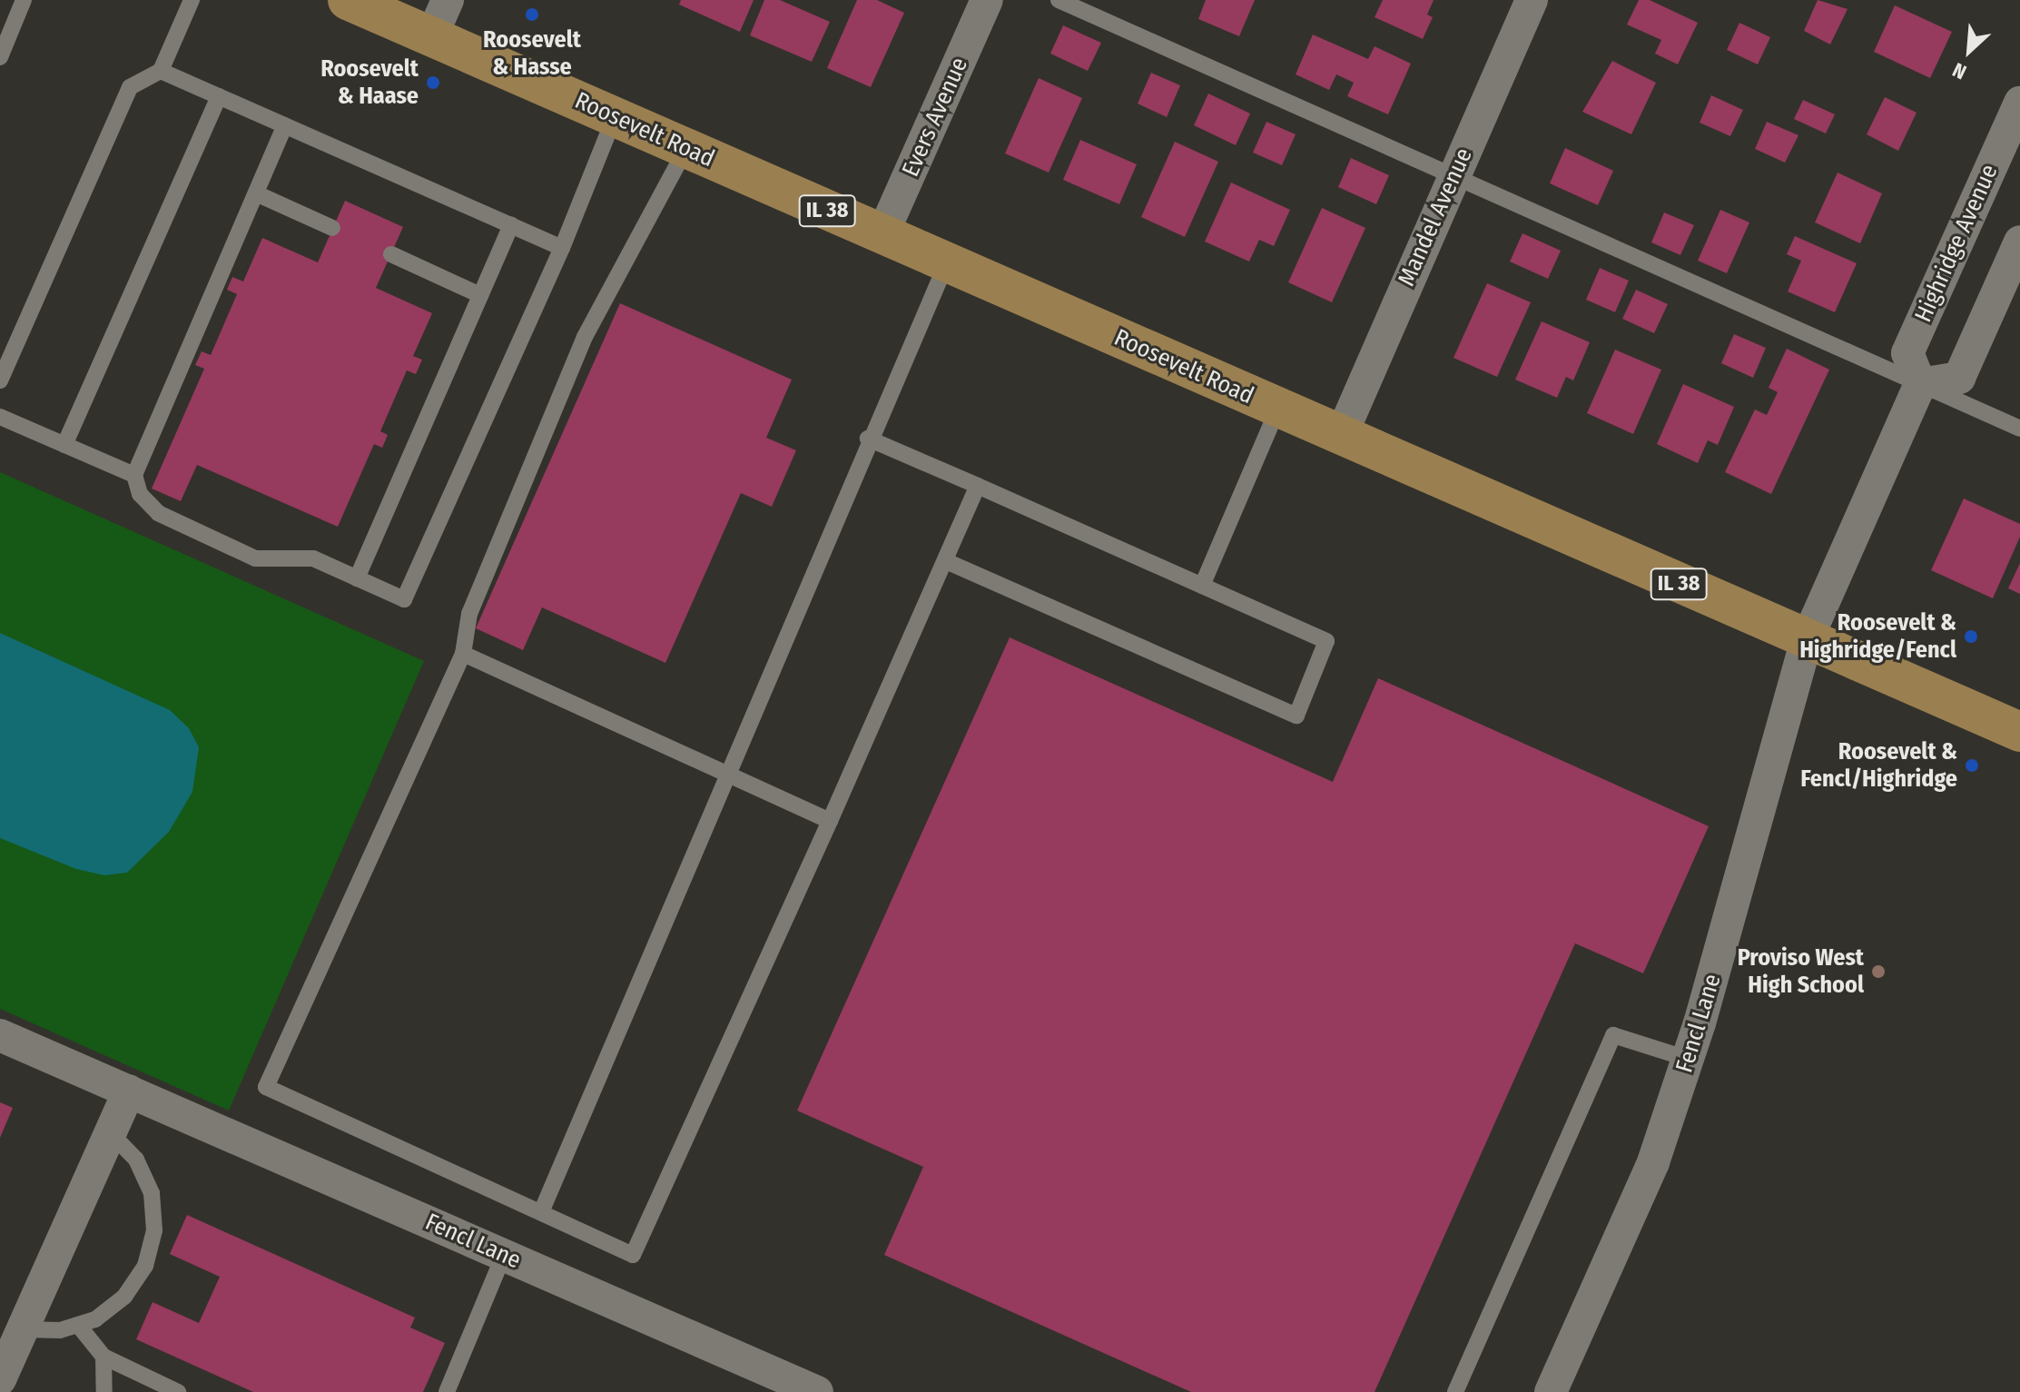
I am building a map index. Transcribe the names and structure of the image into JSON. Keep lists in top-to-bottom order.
{
  "streets": {
    "main road": ["Roosevelt Road", "IL 38"],
    "street": [
      "Evers Avenue",
      "Mandel Avenue",
      "Highridge Avenue",
      "Fencl Lane"
    ]
  },
  "crossings": [
    ["Evers Avenue", "Roosevelt Road"],
    ["Roosevelt Road", "Mandel Avenue"],
    ["Roosevelt Road", "Fencl Lane"]
  ],
  "places": [
    "Roosevelt & Hasse",
    "Roosevelt & Haase",
    "Roosevelt & Highridge/Fencl",
    "Roosevelt & Fencl/Highridge",
    "Proviso West High School"
  ],
  "north": "bottom left"
}
